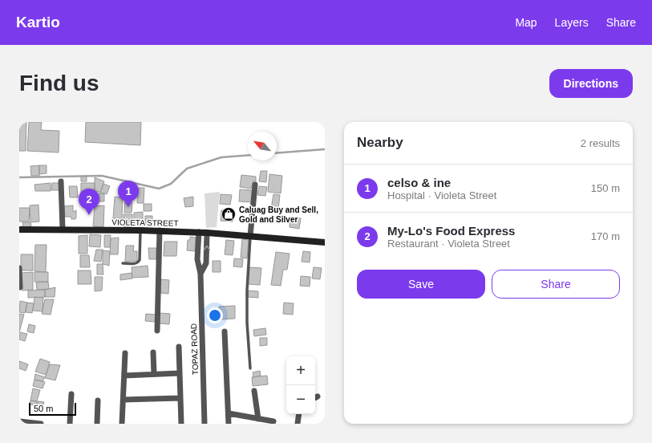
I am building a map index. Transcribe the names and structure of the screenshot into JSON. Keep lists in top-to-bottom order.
{
  "streets": {
    "main road": ["VIOLETA STREET"],
    "street": ["TOPAZ ROAD"]
  },
  "crossings": [
    ["VIOLETA STREET", "TOPAZ ROAD"]
  ],
  "places": {
    "shop": ["Caluag Buy and Sell, Gold and Silver"]
  },
  "scale_bar": "50 m",
  "north": "top left",
  "page": {
    "header": "Kartio",
    "nav": ["Map", "Layers", "Share"],
    "buttons": [
      "Directions",
      ["Save", "Share"]
    ],
    "title": "Find us",
    "heading": ["Nearby", "2 results"],
    "list": [
      {
        "mark": "1",
        "name": "celso & ine",
        "note": "Hospital · Violeta Street",
        "value": "150 m"
      },
      {
        "mark": "2",
        "name": "My-Lo's Food Express",
        "note": "Restaurant · Violeta Street",
        "value": "170 m"
      }
    ],
    "pins": ["1", "2"],
    "map_buttons": ["+", "−"],
    "scale": "50 m"
  }
}
